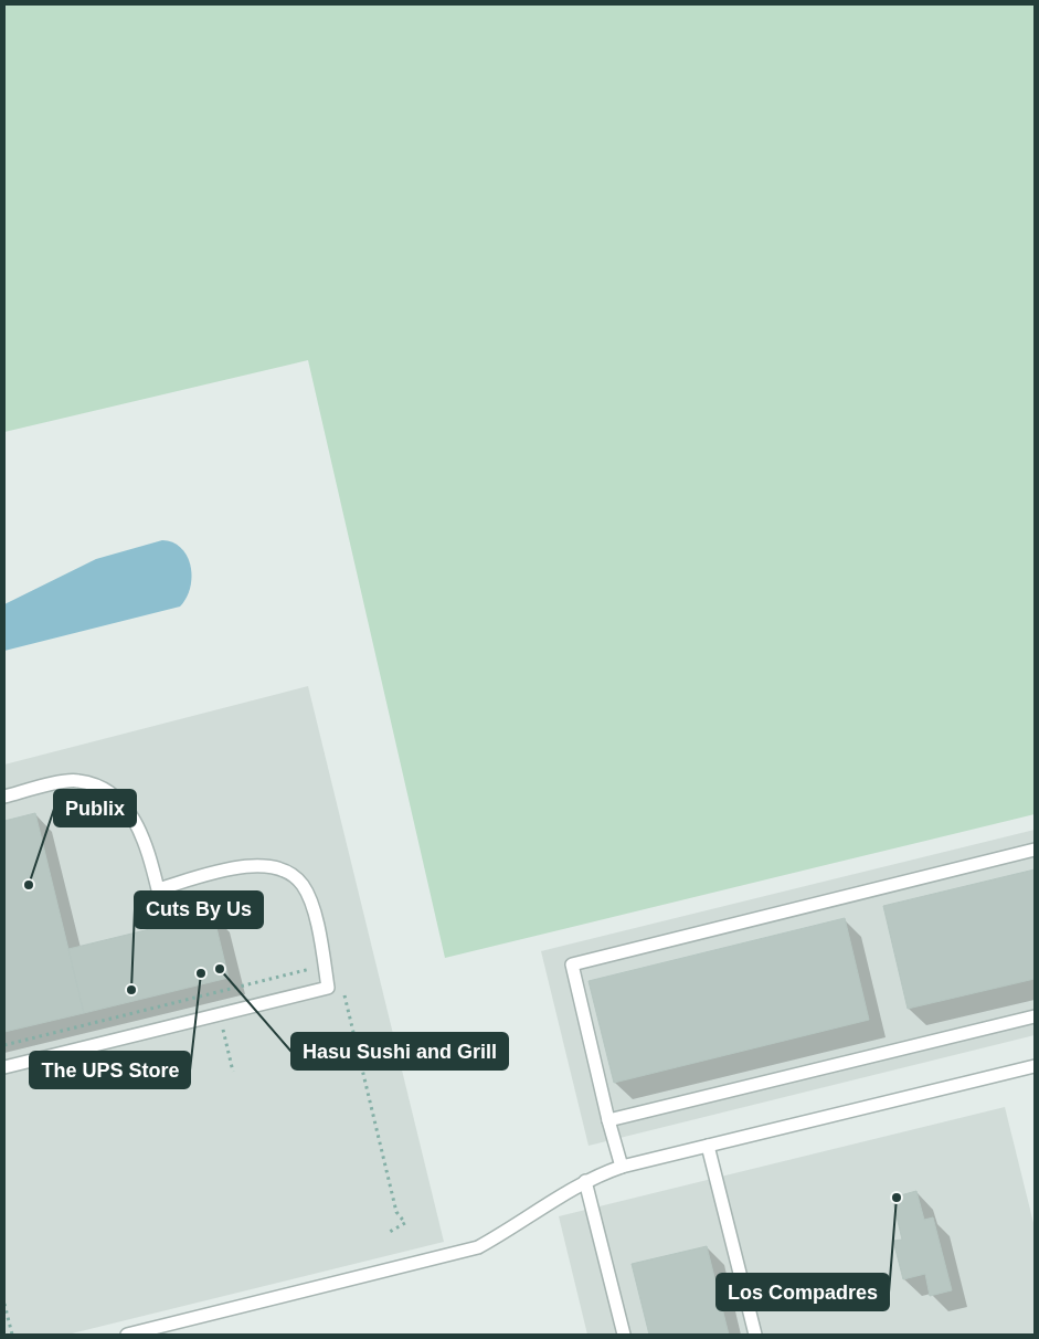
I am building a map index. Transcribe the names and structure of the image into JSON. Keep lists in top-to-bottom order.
{
  "places": [
    "Publix",
    "Hasu Sushi and Grill",
    "The UPS Store",
    "Cuts By Us",
    "Los Compadres"
  ]
}
